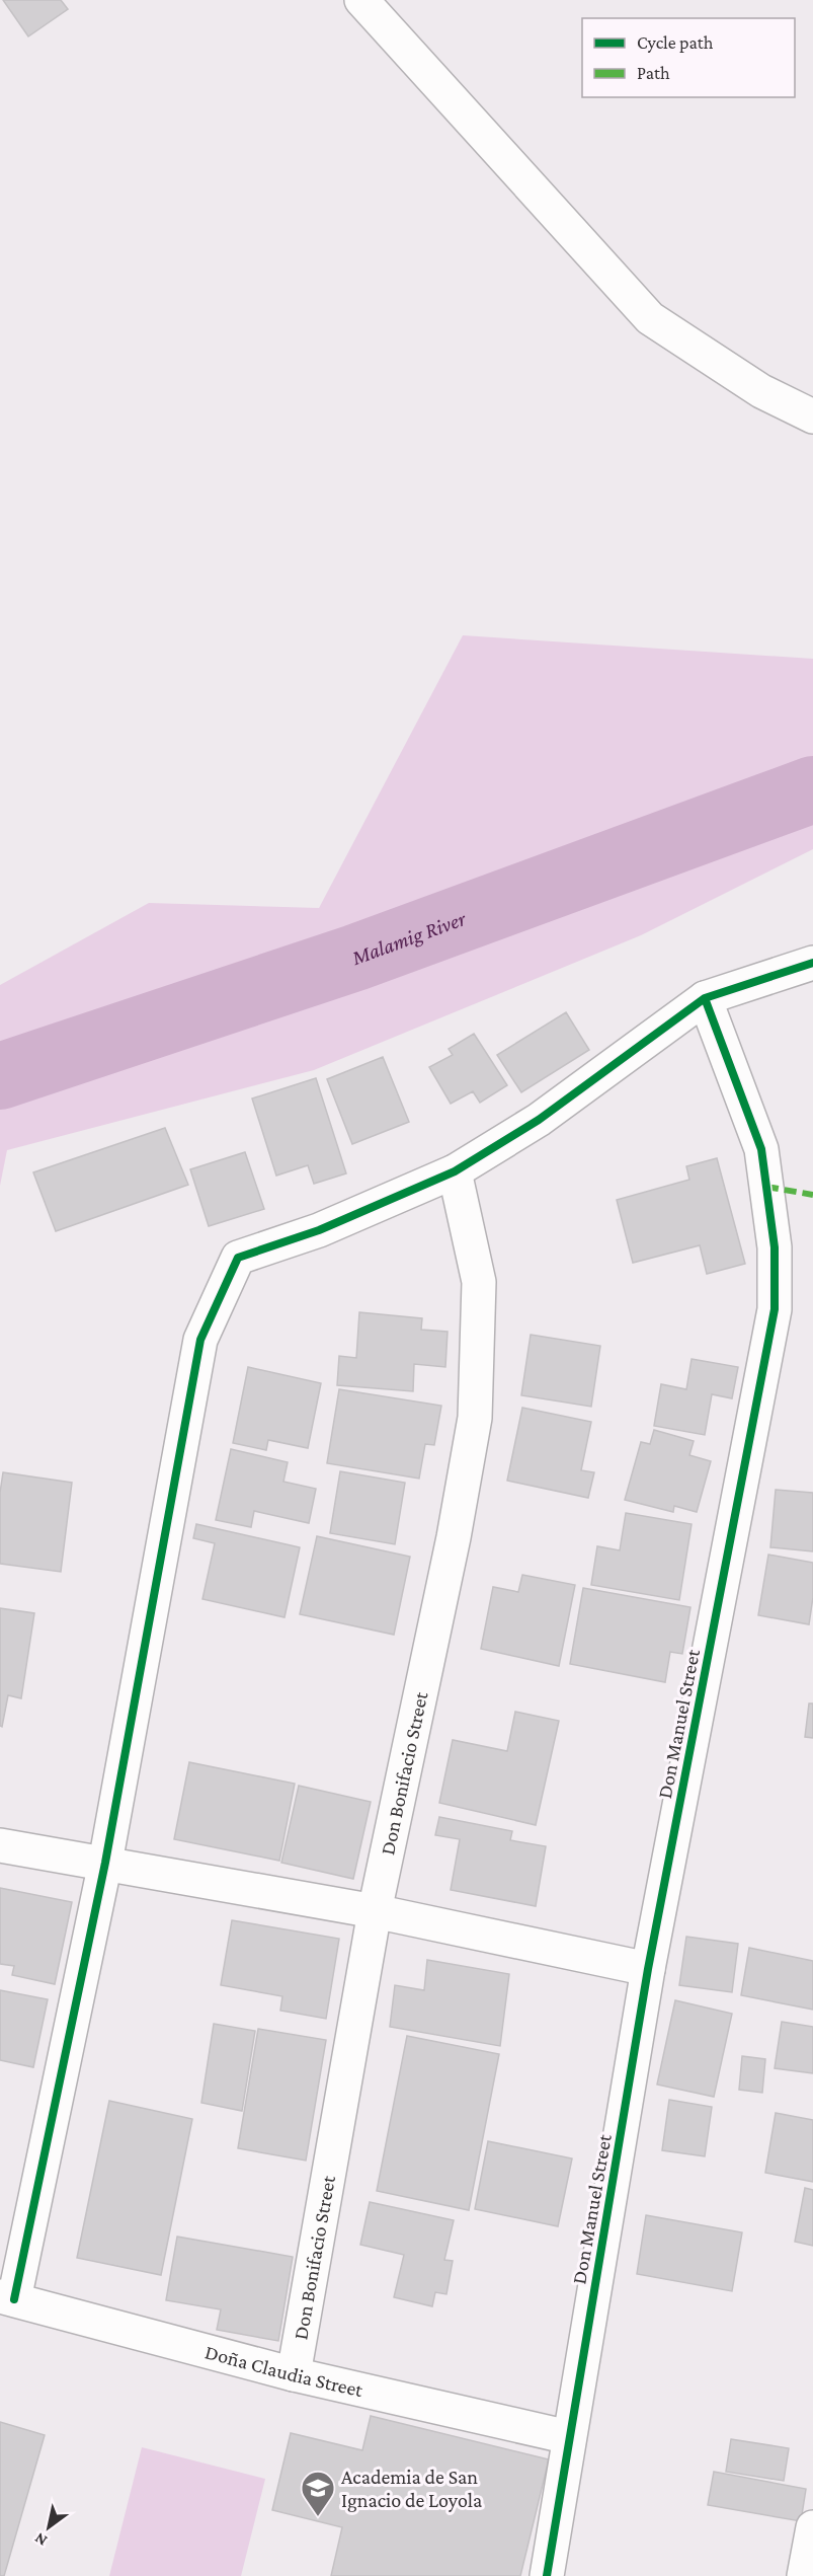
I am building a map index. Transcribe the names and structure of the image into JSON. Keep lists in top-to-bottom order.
{
  "streets": {
    "street": ["Don Manuel Street", "Don Bonifacio Street", "Doña Claudia Street"]
  },
  "crossings": [
    ["Don Manuel Street", "Doña Claudia Street"],
    ["Don Bonifacio Street", "Doña Claudia Street"]
  ],
  "water": ["Malamig River"],
  "places": {
    "school or university": ["Academia de San Ignacio de Loyola"]
  },
  "legend": ["Cycle path", "Path"],
  "north": "bottom left"
}
